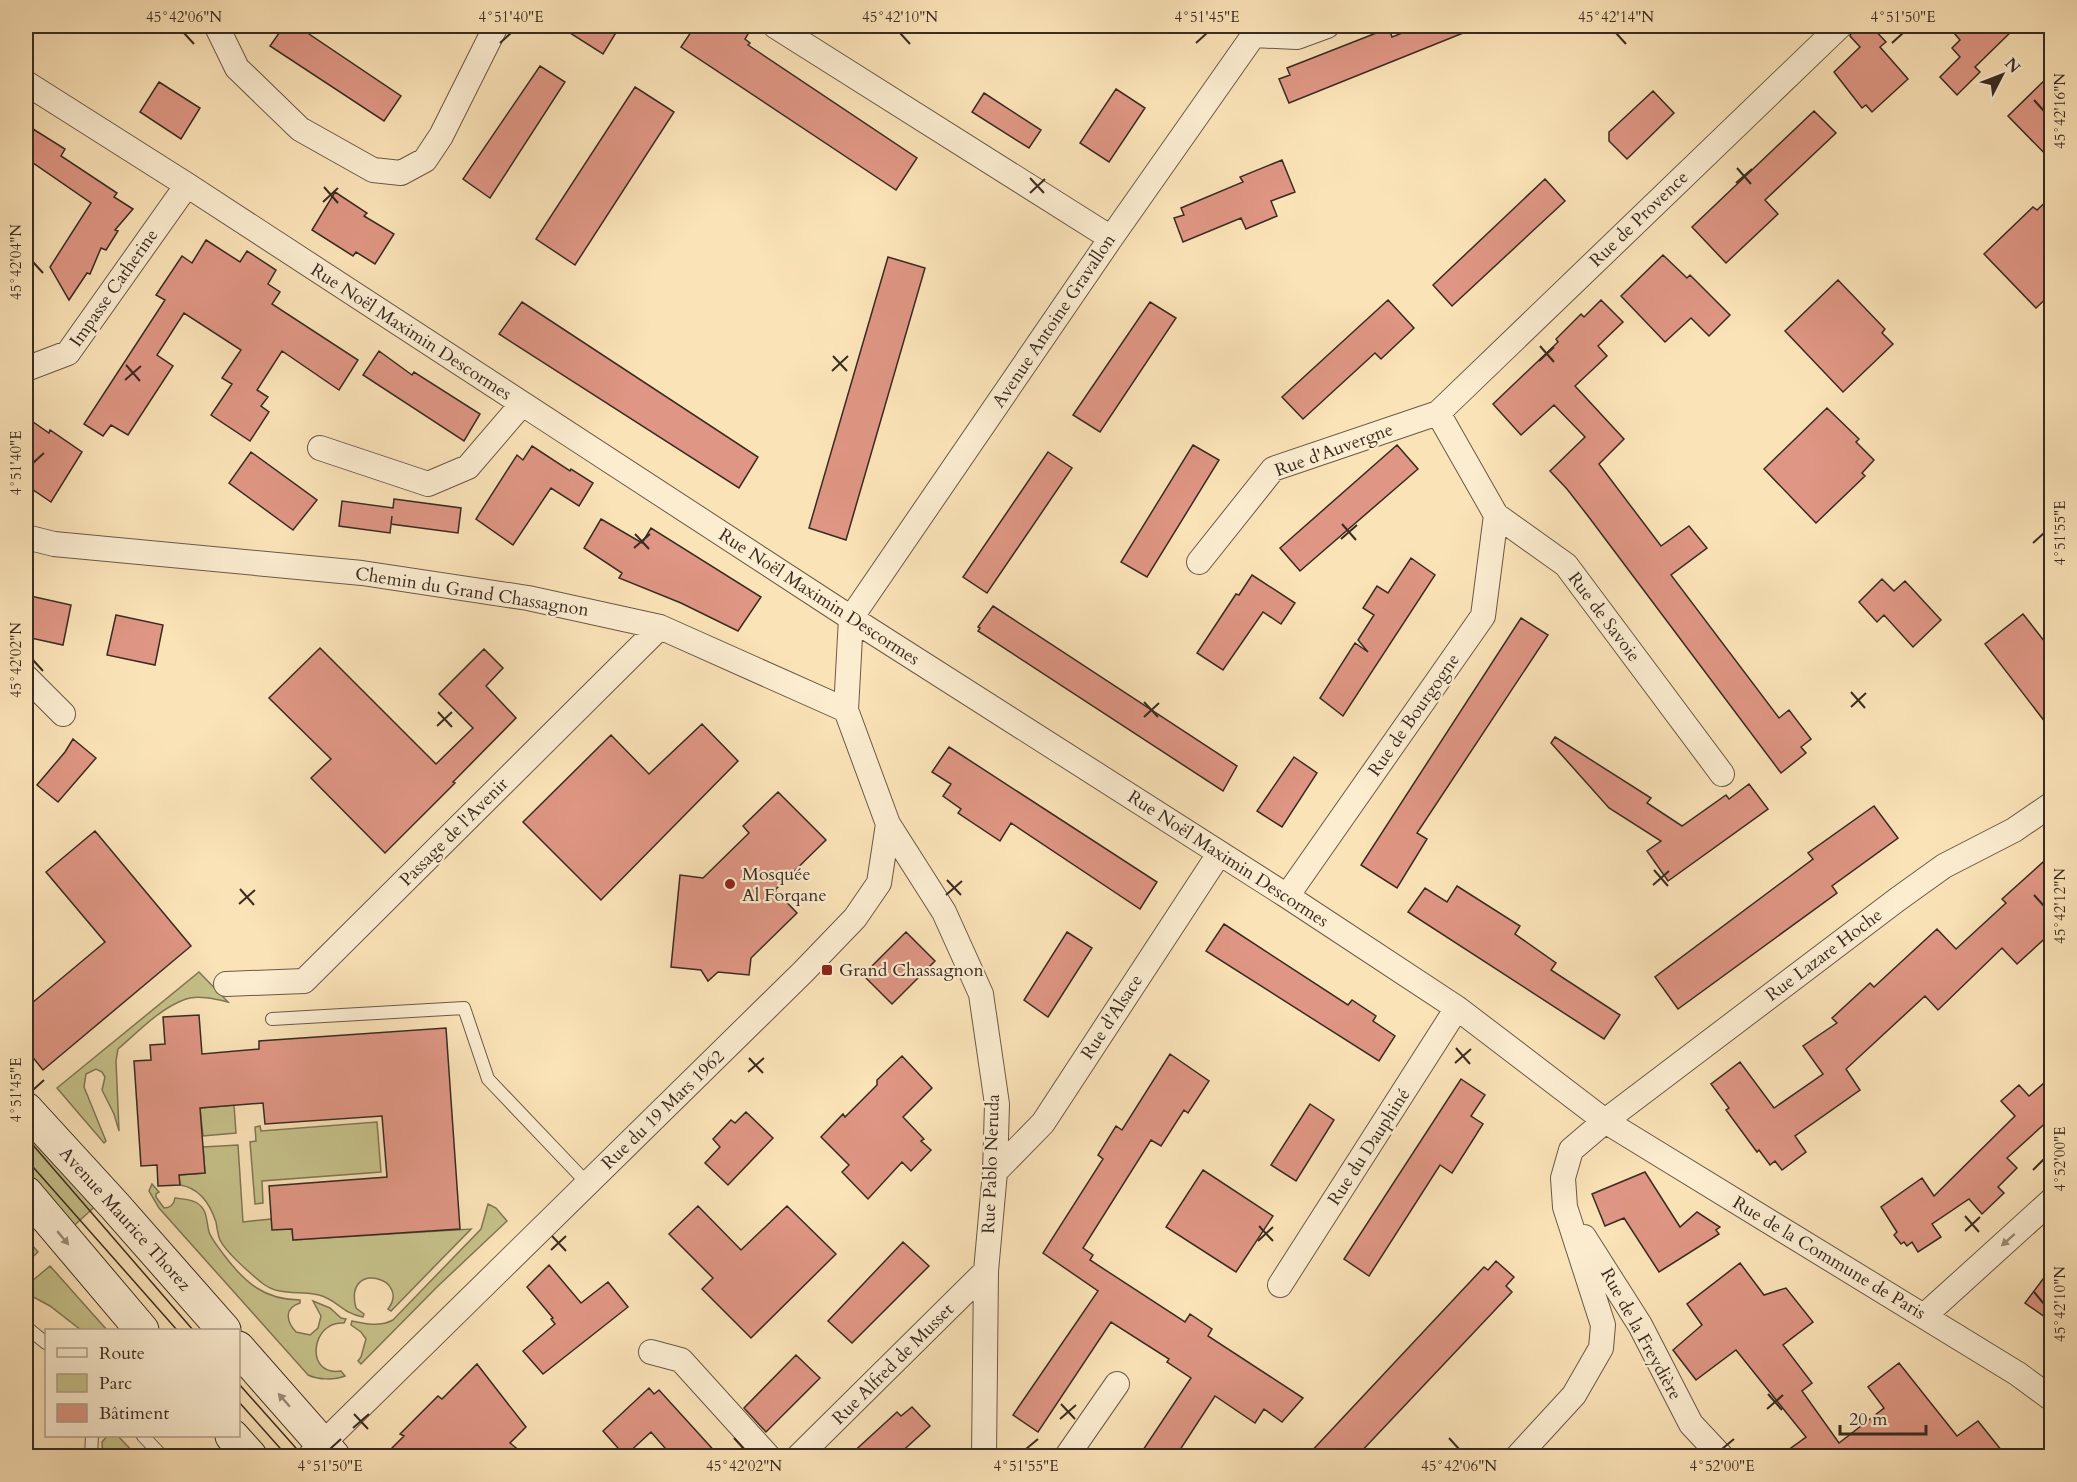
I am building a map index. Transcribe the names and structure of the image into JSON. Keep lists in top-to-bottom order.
{
  "streets": {
    "street": [
      "Rue de Provence",
      "Impasse Catherine",
      "Avenue Antoine Gravallon",
      "Rue Noël Maximin Descormes",
      "Rue d'Auvergne",
      "Chemin du Grand Chassagnon",
      "Rue de Savoie",
      "Rue de Bourgogne",
      "Passage de l'Avenir",
      "Rue Lazare Hoche",
      "Rue d'Alsace",
      "Rue du 19 Mars 1962",
      "Rue du Dauphiné",
      "Rue Pablo Neruda",
      "Avenue Maurice Thorez",
      "Rue de la Commune de Paris",
      "Rue de la Freydière",
      "Rue Alfred de Musset"
    ]
  },
  "crossings": [
    ["Rue de Provence", "Rue d'Auvergne"],
    ["Rue de Provence", "Rue de Savoie"],
    ["Impasse Catherine", "Rue Noël Maximin Descormes"],
    ["Avenue Antoine Gravallon", "Rue Noël Maximin Descormes"],
    ["Rue Noël Maximin Descormes", "Rue de Bourgogne"],
    ["Rue Noël Maximin Descormes", "Rue Lazare Hoche"],
    ["Rue Noël Maximin Descormes", "Rue d'Alsace"],
    ["Rue Noël Maximin Descormes", "Rue du Dauphiné"],
    ["Rue Noël Maximin Descormes", "Rue de la Commune de Paris"],
    ["Rue d'Auvergne", "Rue de Savoie"],
    ["Chemin du Grand Chassagnon", "Passage de l'Avenir"],
    ["Chemin du Grand Chassagnon", "Rue du 19 Mars 1962"],
    ["Rue de Savoie", "Rue de Bourgogne"],
    ["Rue Lazare Hoche", "Rue de la Commune de Paris"],
    ["Rue Lazare Hoche", "Rue de la Freydière"],
    ["Rue d'Alsace", "Rue Pablo Neruda"],
    ["Rue du 19 Mars 1962", "Rue Pablo Neruda"],
    ["Rue Pablo Neruda", "Rue Alfred de Musset"]
  ],
  "places": {
    "other": ["Mosquée Al Forqane"],
    "transit": ["Grand Chassagnon"]
  },
  "legend": ["Route", "Parc", "Bâtiment"],
  "scale_bar": "20 m",
  "north": "top right",
  "coordinates": [
    "45°42'06\"N",
    "4°51'40\"E",
    "45°42'10\"N",
    "4°51'45\"E",
    "45°42'14\"N",
    "4°51'50\"E",
    "45°42'16\"N",
    "45°42'04\"N",
    "4°51'55\"E",
    "45°42'02\"N",
    "45°42'12\"N",
    "4°52'00\"E"
  ]
}
